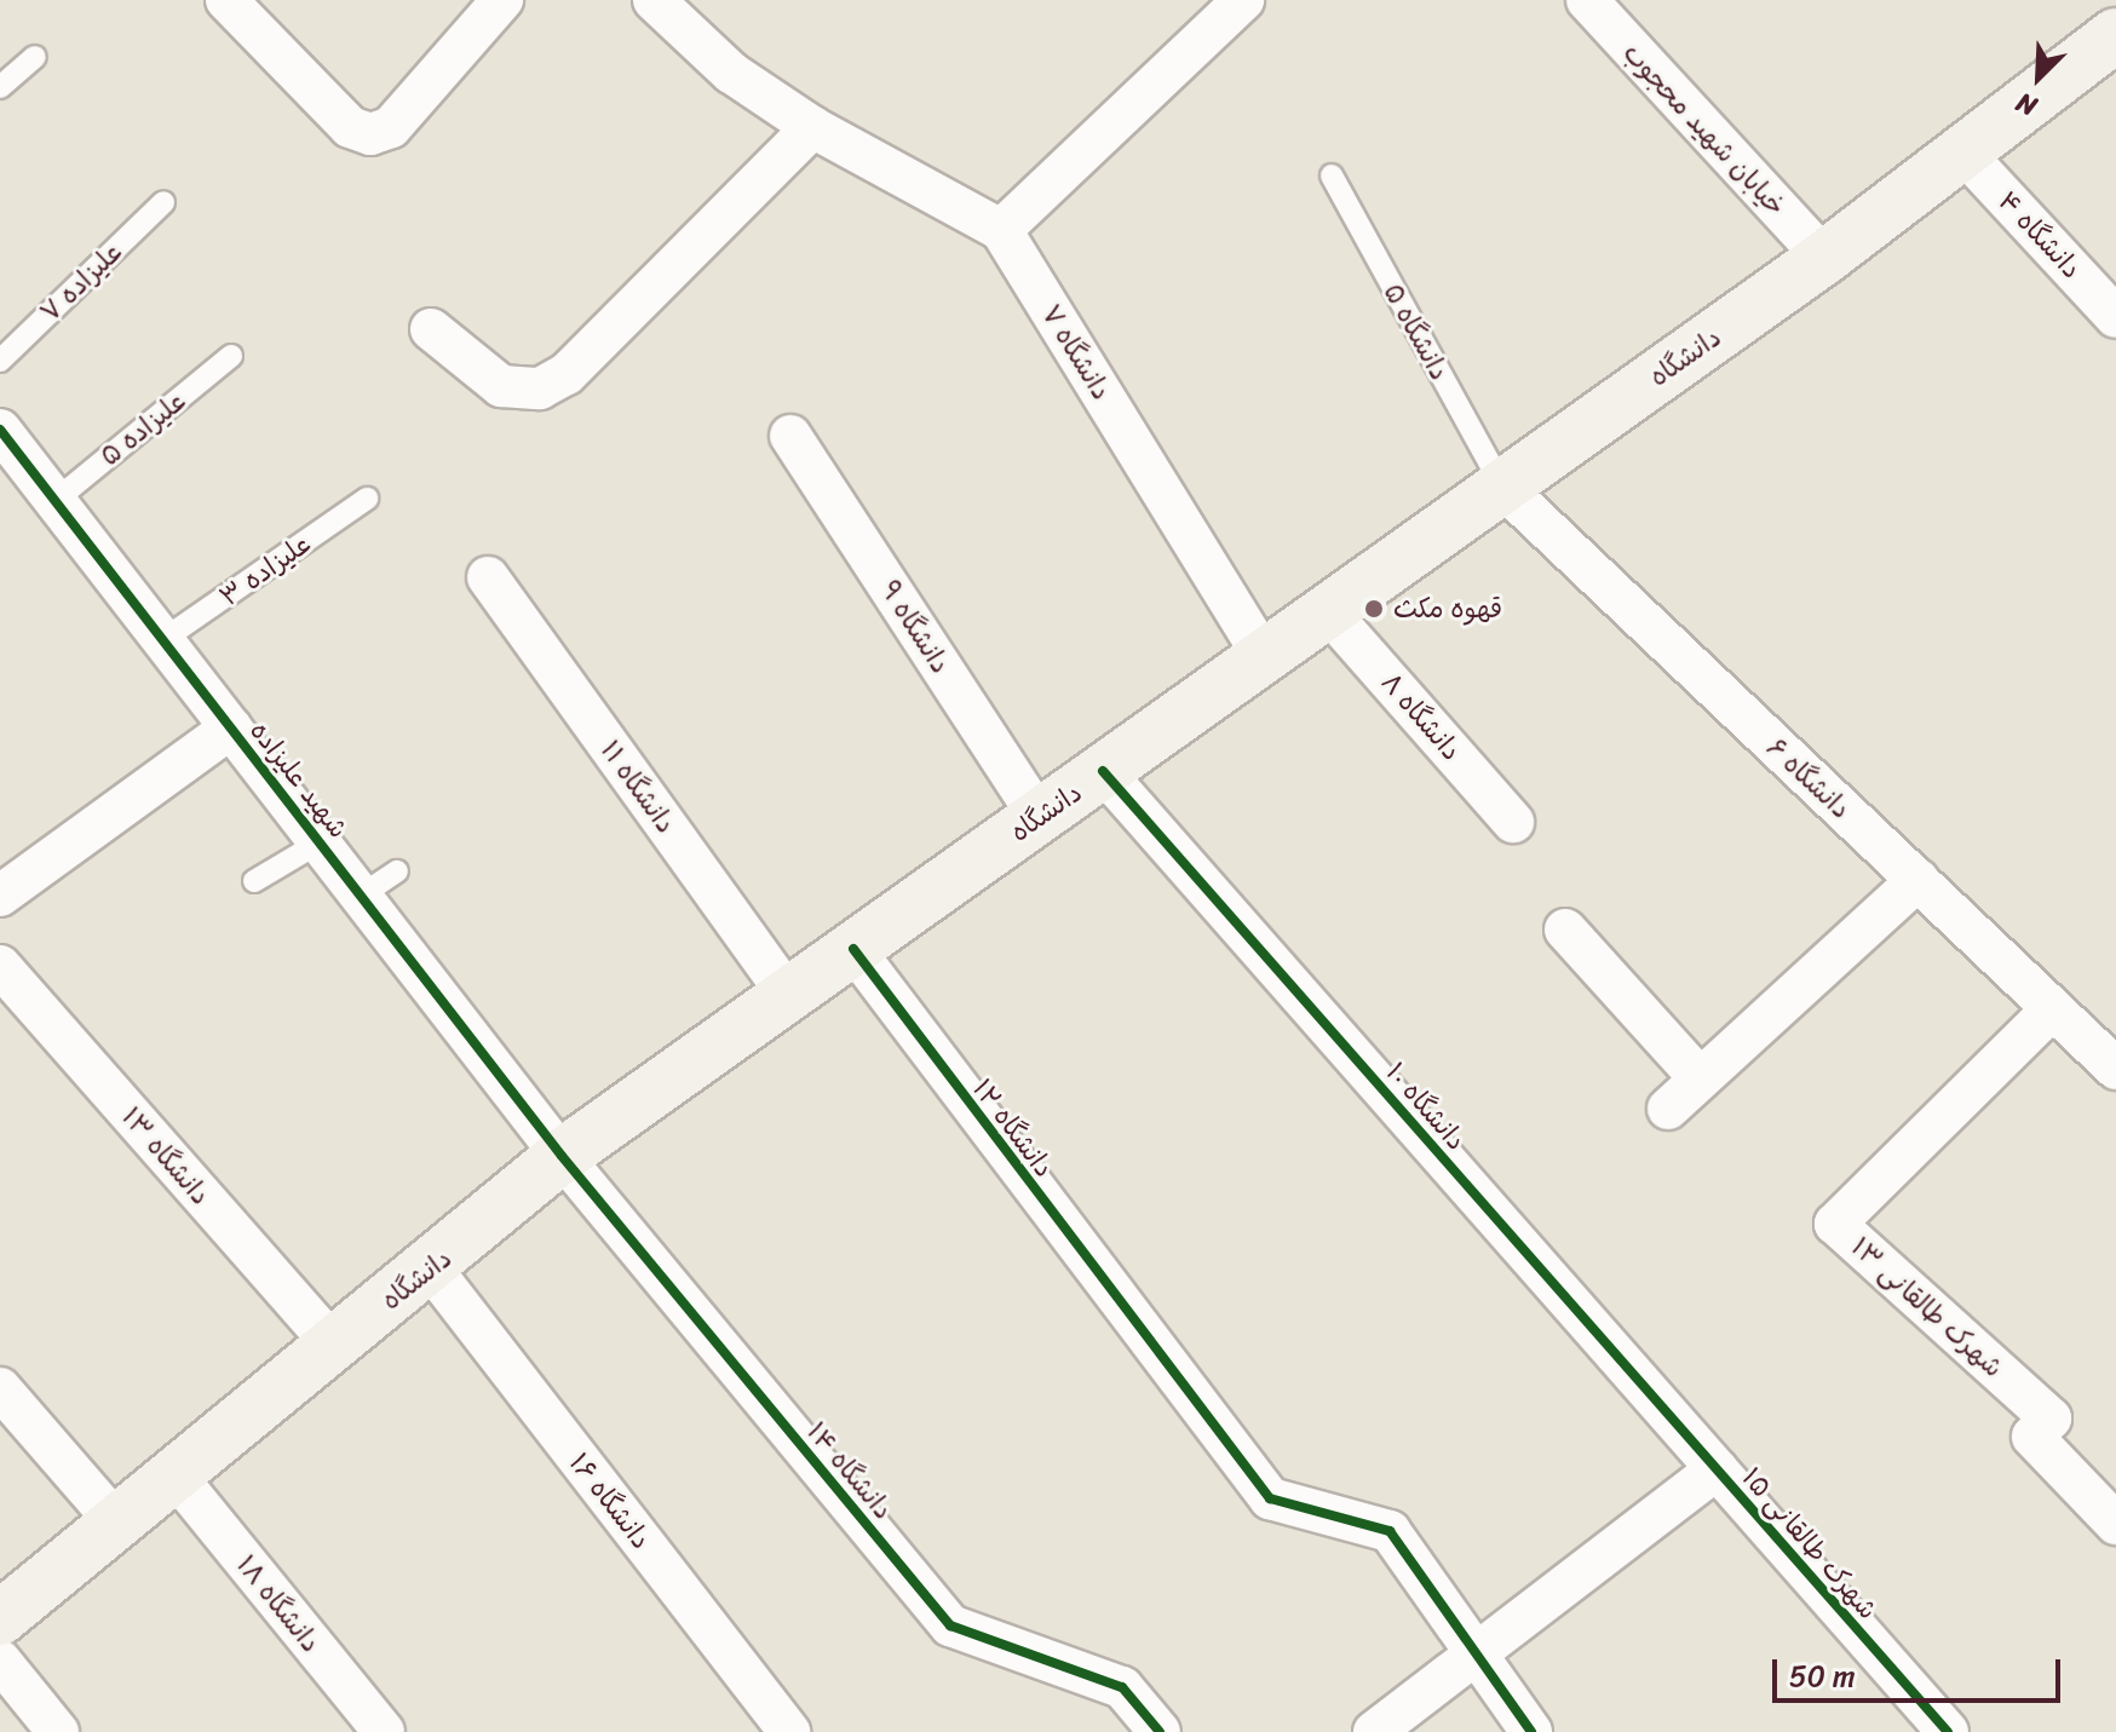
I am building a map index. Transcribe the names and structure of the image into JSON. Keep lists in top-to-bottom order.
{
  "streets": {
    "main road": ["دانشگاه"],
    "street": [
      "خیابان شهید محجوب",
      "دانشگاه ۴",
      "دانشگاه ۷",
      "دانشگاه ۹",
      "دانشگاه ۸",
      "دانشگاه ۶",
      "شهید علیزاده",
      "دانشگاه ۱۱",
      "دانشگاه ۱۰",
      "دانشگاه ۱۲",
      "دانشگاه ۱۳",
      "شهرک طالقانی ۱۳",
      "دانشگاه ۱۴",
      "دانشگاه ۱۶",
      "شهرک طالقانی ۱۵",
      "دانشگاه ۱۸"
    ],
    "lane": [
      "علیزاده ۷",
      "دانشگاه ۵",
      "علیزاده ۵",
      "علیزاده ۳"
    ]
  },
  "crossings": [
    ["خیابان شهید محجوب", "دانشگاه"],
    ["دانشگاه ۴", "دانشگاه"],
    ["دانشگاه ۵", "دانشگاه"],
    ["دانشگاه ۵", "دانشگاه ۶"],
    ["دانشگاه ۷", "دانشگاه"],
    ["دانشگاه", "دانشگاه ۹"],
    ["دانشگاه", "دانشگاه ۸"],
    ["دانشگاه", "دانشگاه ۶"],
    ["دانشگاه", "شهید علیزاده"],
    ["دانشگاه", "دانشگاه ۱۱"],
    ["دانشگاه", "دانشگاه ۱۰"],
    ["دانشگاه", "دانشگاه ۱۲"],
    ["دانشگاه", "دانشگاه ۱۳"],
    ["دانشگاه", "دانشگاه ۱۴"],
    ["دانشگاه", "دانشگاه ۱۶"],
    ["دانشگاه", "دانشگاه ۱۸"],
    ["علیزاده ۵", "شهید علیزاده"],
    ["علیزاده ۳", "شهید علیزاده"],
    ["دانشگاه ۶", "شهرک طالقانی ۱۳"],
    ["شهید علیزاده", "دانشگاه ۱۴"],
    ["دانشگاه ۱۰", "شهرک طالقانی ۱۵"]
  ],
  "places": ["قهوه مکث"],
  "scale_bar": "50 m",
  "north": "bottom left"
}
